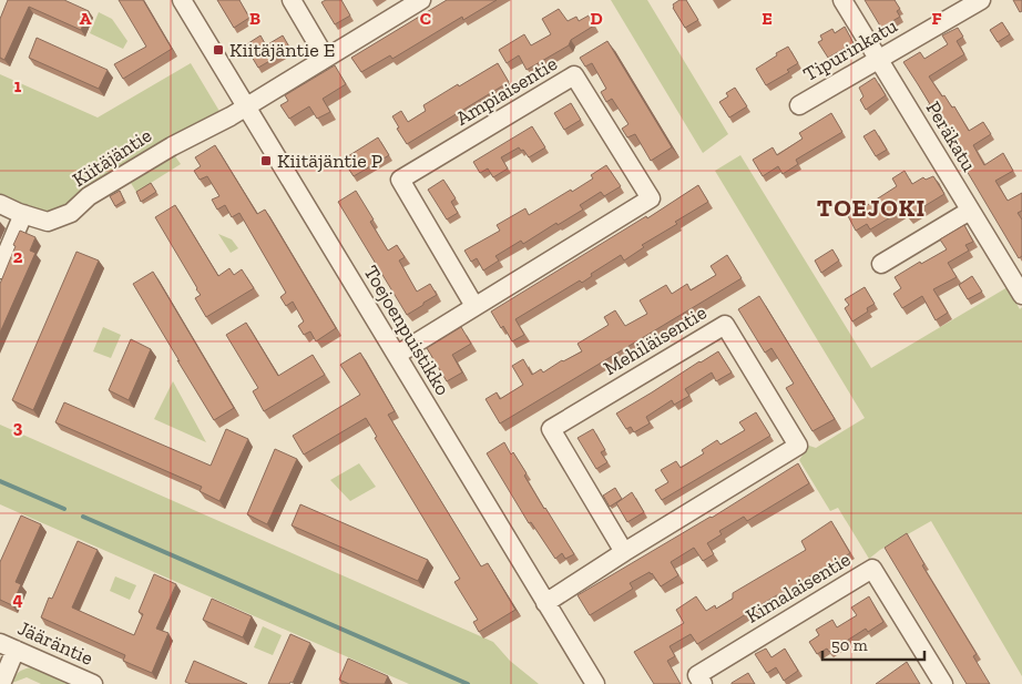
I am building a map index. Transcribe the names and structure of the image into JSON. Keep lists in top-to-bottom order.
{
  "streets": {
    "street": [
      "Tipurinkatu",
      "Ampiaisentie",
      "Peräkatu",
      "Kiitäjäntie",
      "Toejoenpuistikko",
      "Mehiläisentie",
      "Kimalaisentie",
      "Jääräntie"
    ]
  },
  "crossings": [
    ["Tipurinkatu", "Peräkatu"],
    ["Ampiaisentie", "Toejoenpuistikko"],
    ["Kiitäjäntie", "Toejoenpuistikko"],
    ["Toejoenpuistikko", "Mehiläisentie"]
  ],
  "districts": ["TOEJOKI"],
  "places": {
    "transit": ["Kiitäjäntie E", "Kiitäjäntie P"]
  },
  "scale_bar": "50 m",
  "grid": {
    "columns": [
      "A",
      "B",
      "C",
      "D",
      "E",
      "F"
    ],
    "rows": [
      "1",
      "2",
      "3",
      "4"
    ]
  }
}
